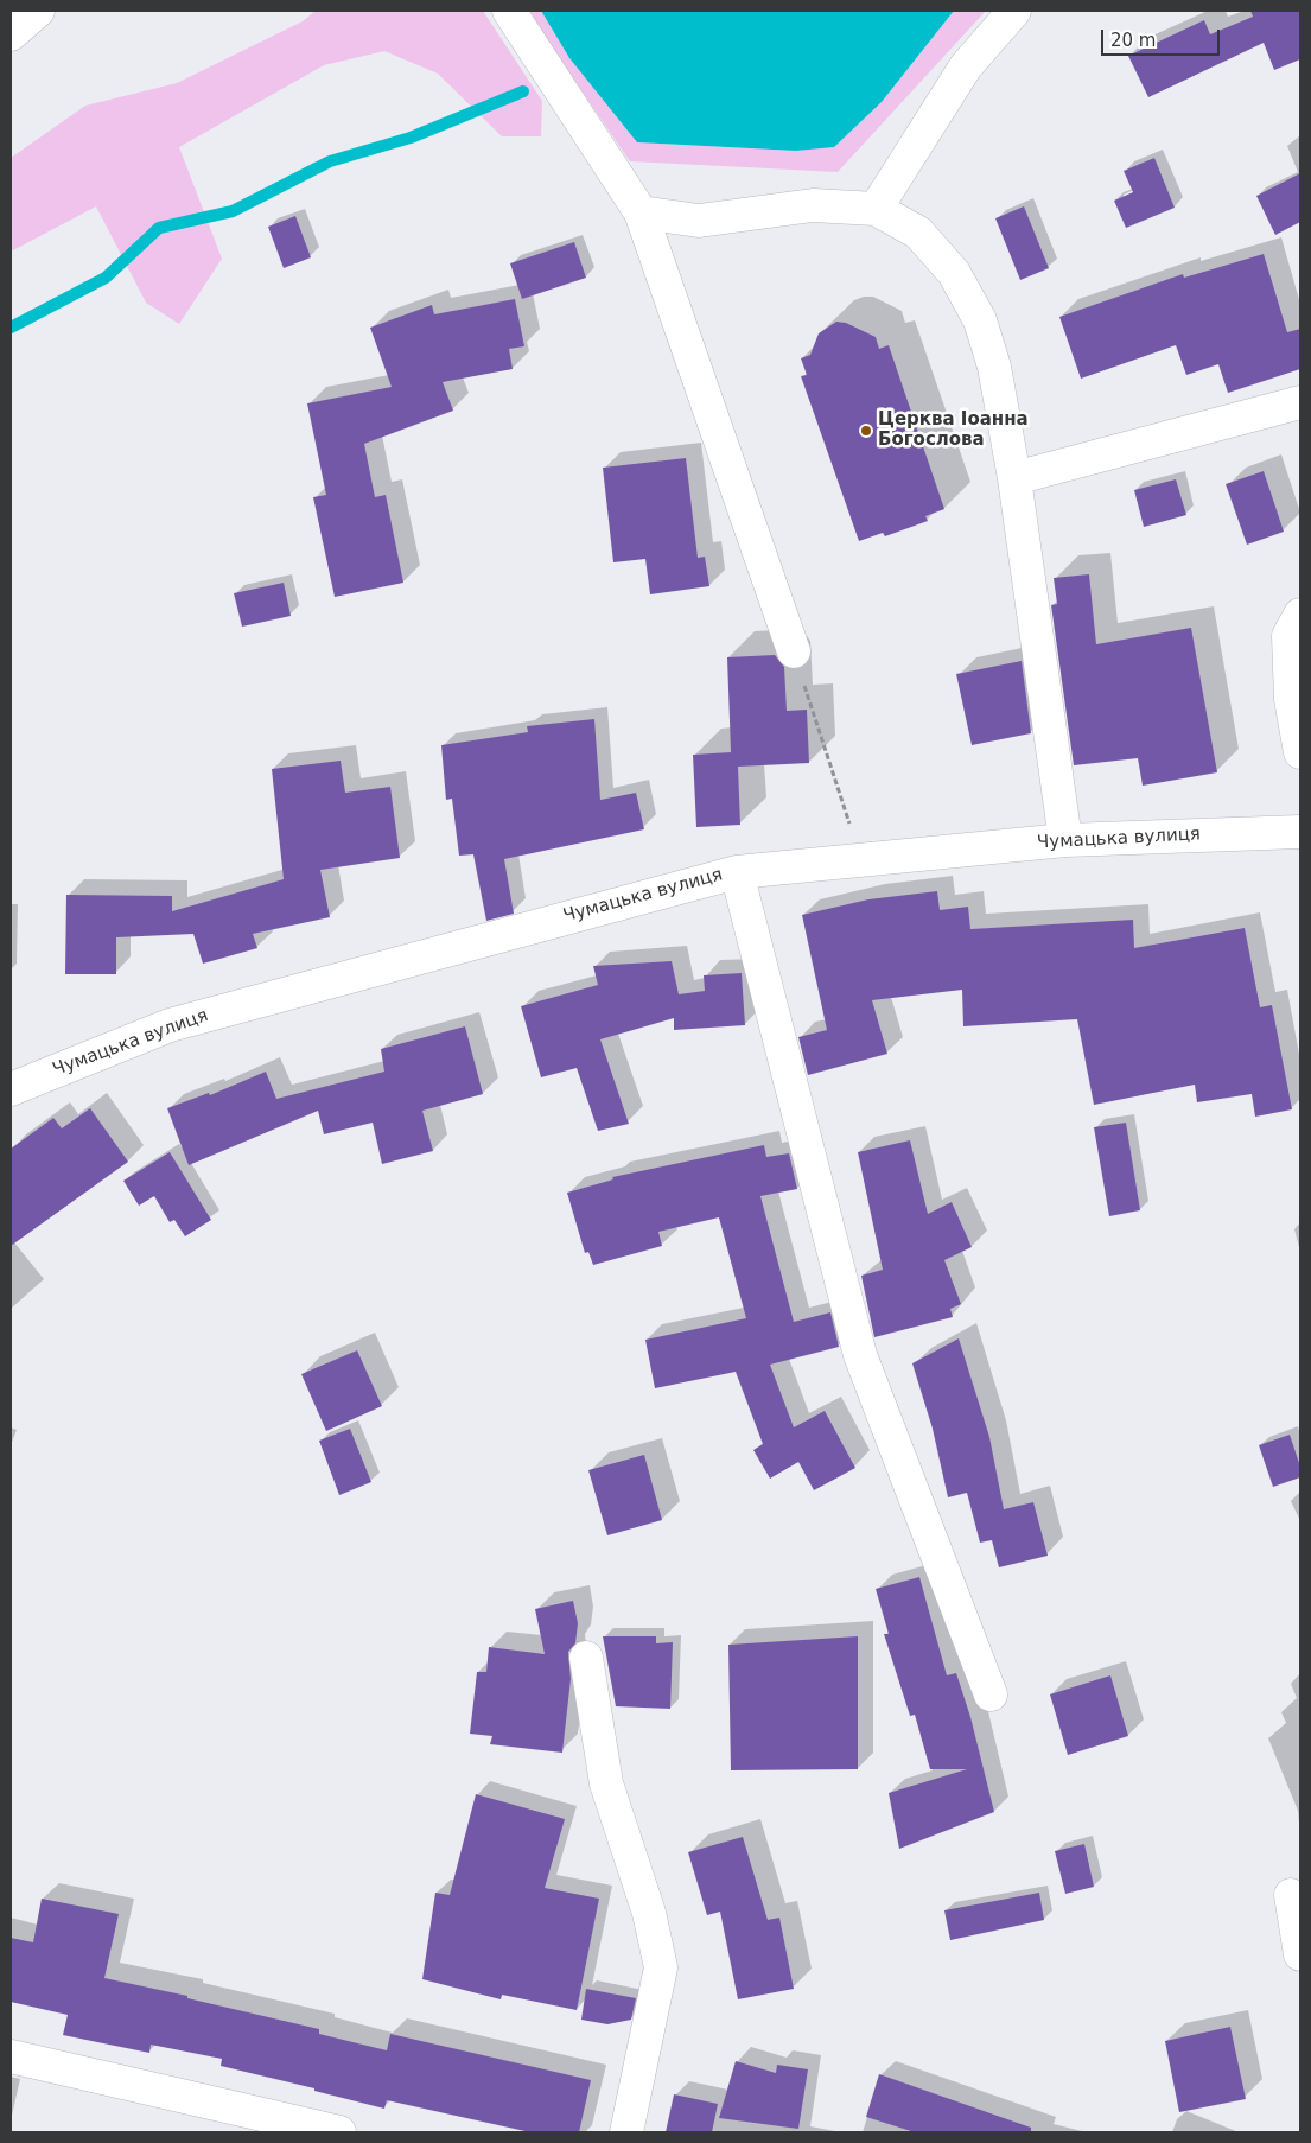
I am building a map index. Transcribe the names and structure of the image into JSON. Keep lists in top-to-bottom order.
{
  "streets": {
    "street": ["Чумацька вулиця"]
  },
  "places": ["Церква Іоанна Богослова"],
  "scale_bar": "20 m"
}
